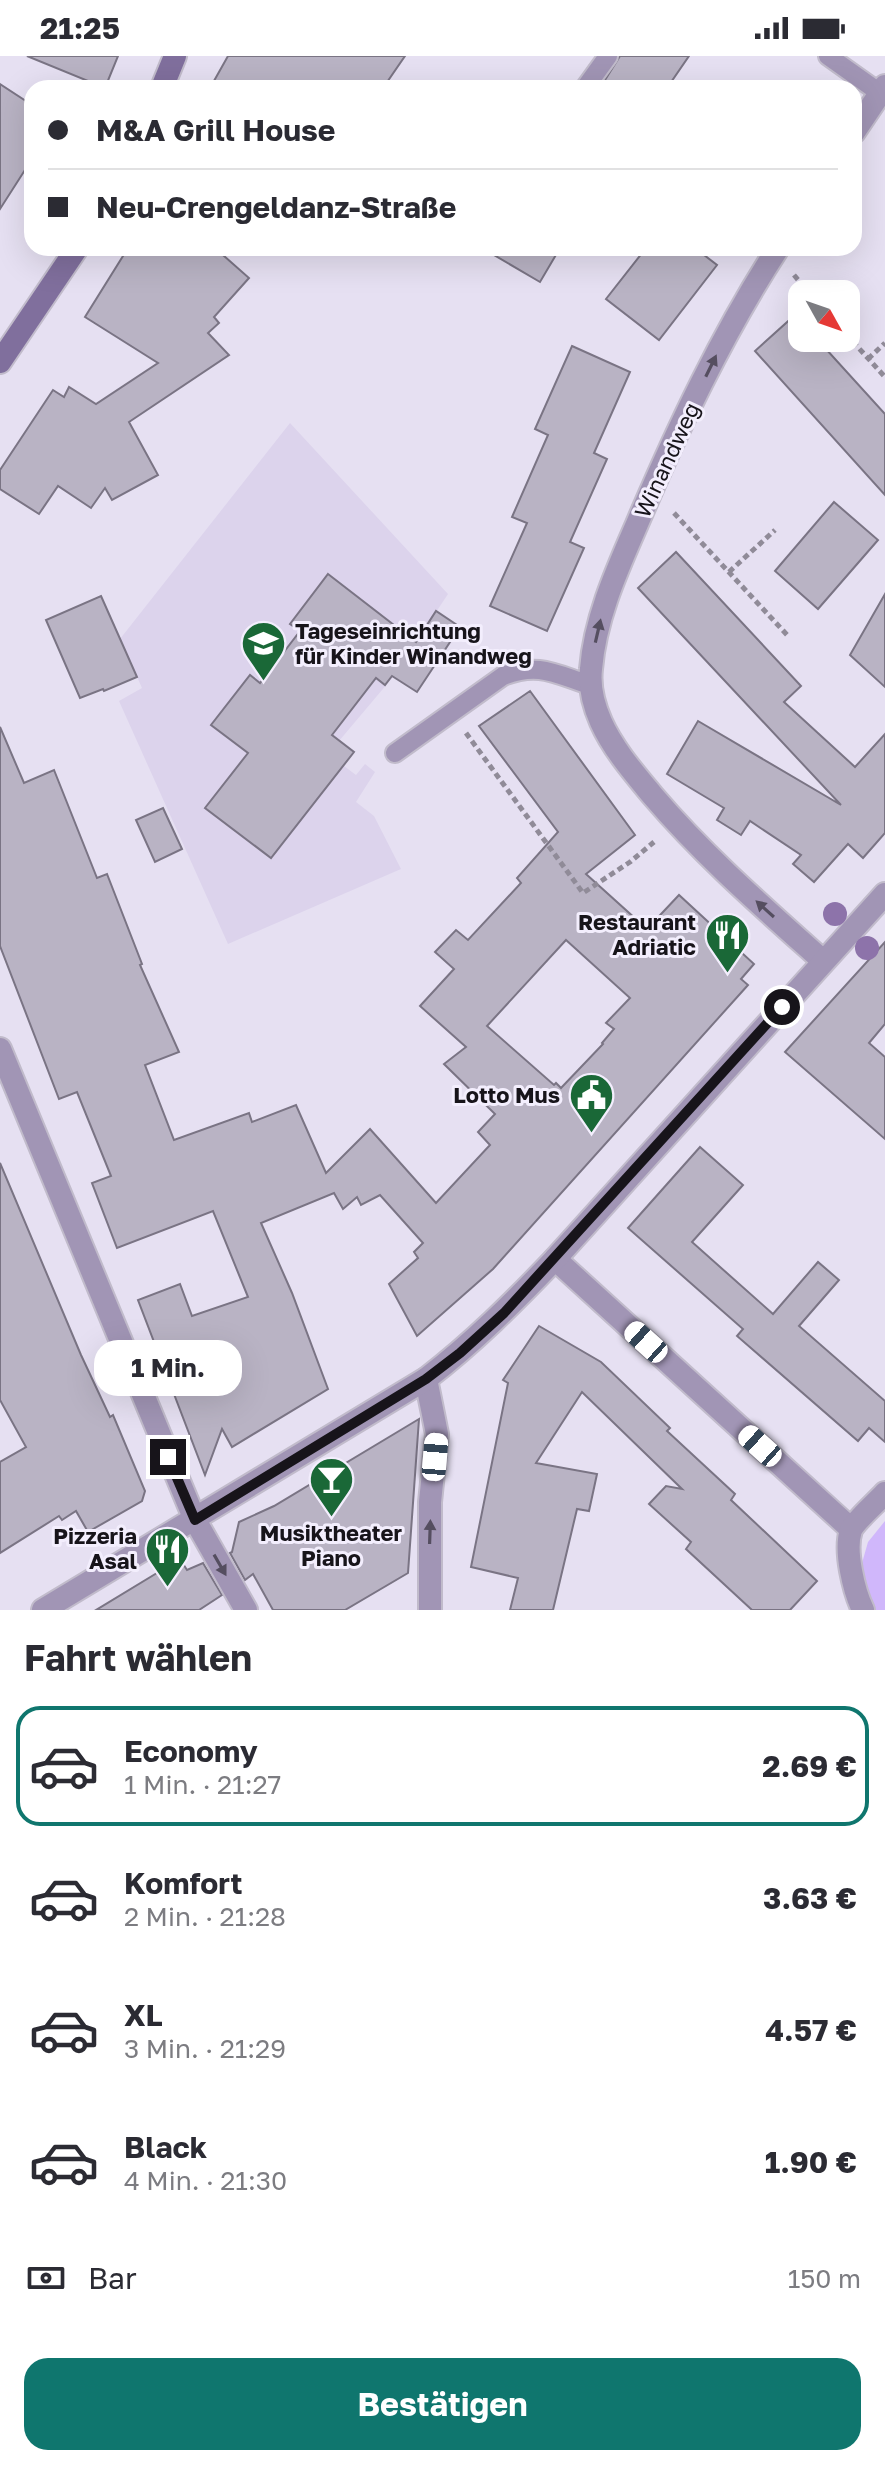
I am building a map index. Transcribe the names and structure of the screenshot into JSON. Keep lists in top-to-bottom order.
{
  "streets": {
    "street": ["Winandweg"]
  },
  "one_way": ["Winandweg"],
  "places": {
    "school or university": ["Tageseinrichtung für Kinder Winandweg"],
    "restaurant": ["Restaurant Adriatic", "Pizzeria Asal"],
    "public building": ["Lotto Mus"],
    "bar": ["Musiktheater Piano"]
  },
  "north": "bottom right",
  "page": {
    "status": "21:25",
    "banner": ["M&A Grill House", "Neu-Crengeldanz-Straße"],
    "bubble": "1 Min.",
    "heading": "Fahrt wählen",
    "list": [
      {
        "name": "Economy",
        "note": "1 Min. · 21:27",
        "value": "2.69 €"
      },
      {
        "name": "Komfort",
        "note": "2 Min. · 21:28",
        "value": "3.63 €"
      },
      {
        "name": "XL",
        "note": "3 Min. · 21:29",
        "value": "4.57 €"
      },
      {
        "name": "Black",
        "note": "4 Min. · 21:30",
        "value": "1.90 €"
      }
    ],
    "pay": ["Bar", "150 m"],
    "buttons": "Bestätigen"
  }
}
